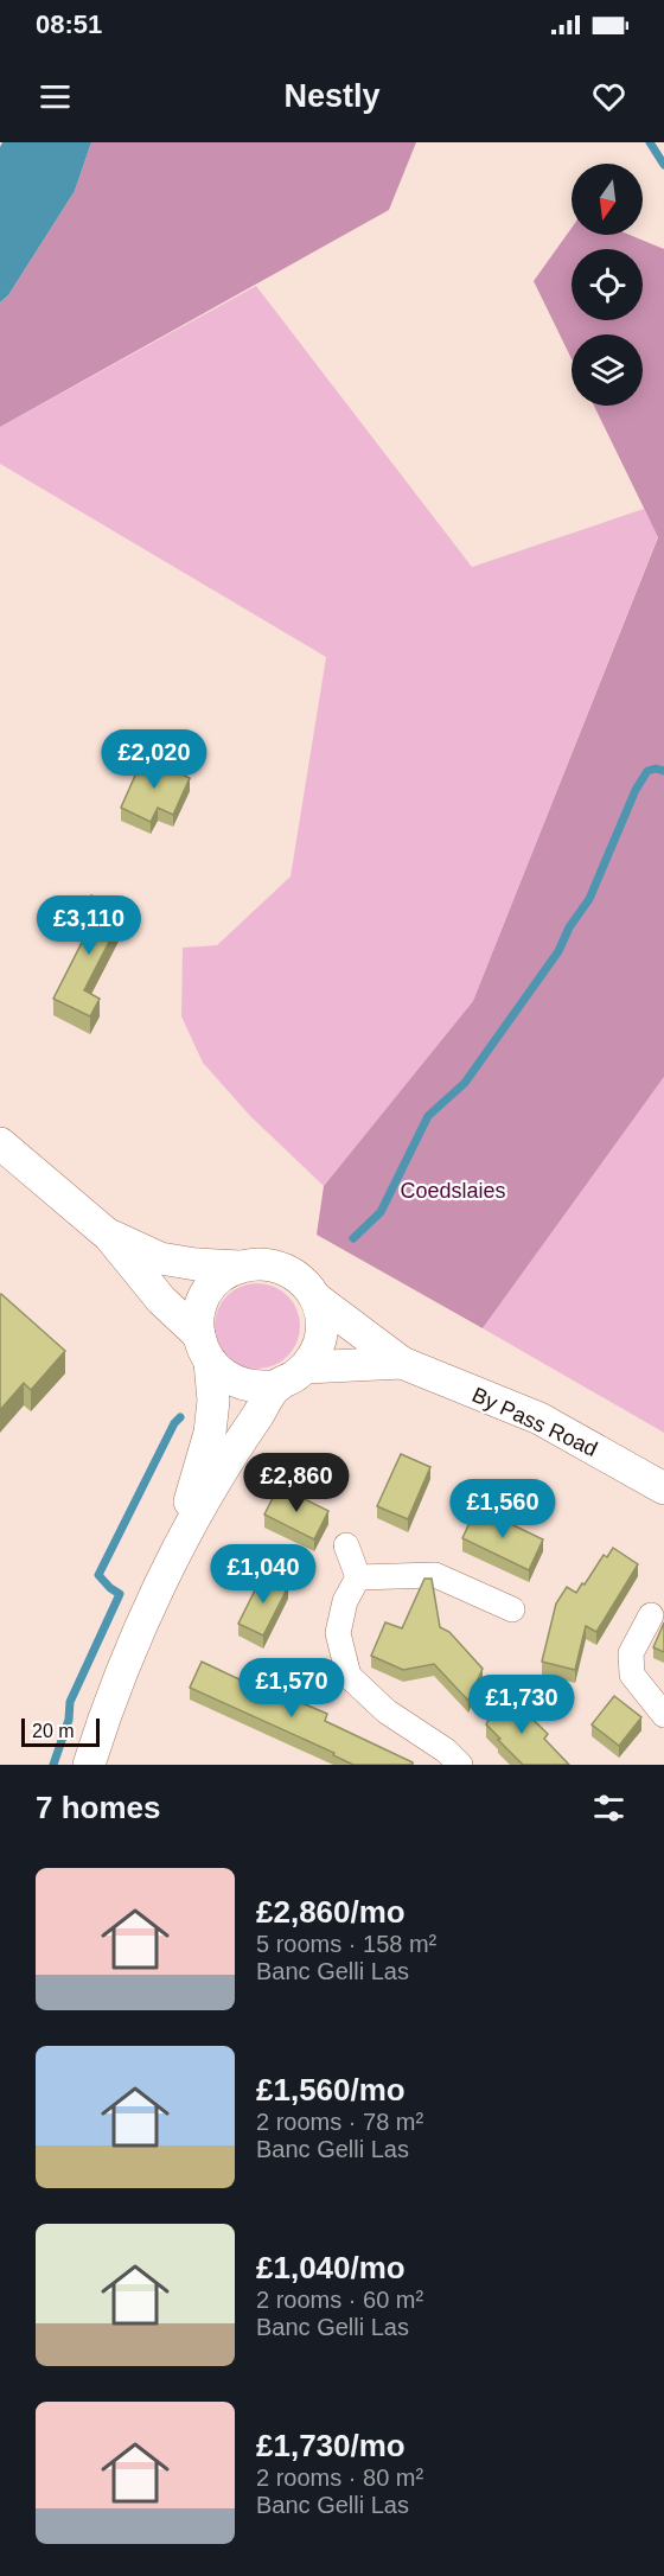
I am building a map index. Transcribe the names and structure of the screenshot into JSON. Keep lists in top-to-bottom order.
{
  "streets": {
    "main road": ["By Pass Road"]
  },
  "parks": ["Coedslaies"],
  "scale_bar": "20 m",
  "north": "bottom",
  "page": {
    "status": "08:51",
    "header": "Nestly",
    "price": [
      "£2,020",
      "£3,110",
      "£2,860",
      "£1,560",
      "£1,040",
      "£1,570",
      "£1,730"
    ],
    "scale": "20 m",
    "heading": "7 homes",
    "list": [
      {
        "name": "£2,860/mo",
        "note": "5 rooms · 158 m² · Banc Gelli Las"
      },
      {
        "name": "£1,560/mo",
        "note": "2 rooms · 78 m² · Banc Gelli Las"
      },
      {
        "name": "£1,040/mo",
        "note": "2 rooms · 60 m² · Banc Gelli Las"
      },
      {
        "name": "£1,730/mo",
        "note": "2 rooms · 80 m² · Banc Gelli Las"
      }
    ]
  }
}
